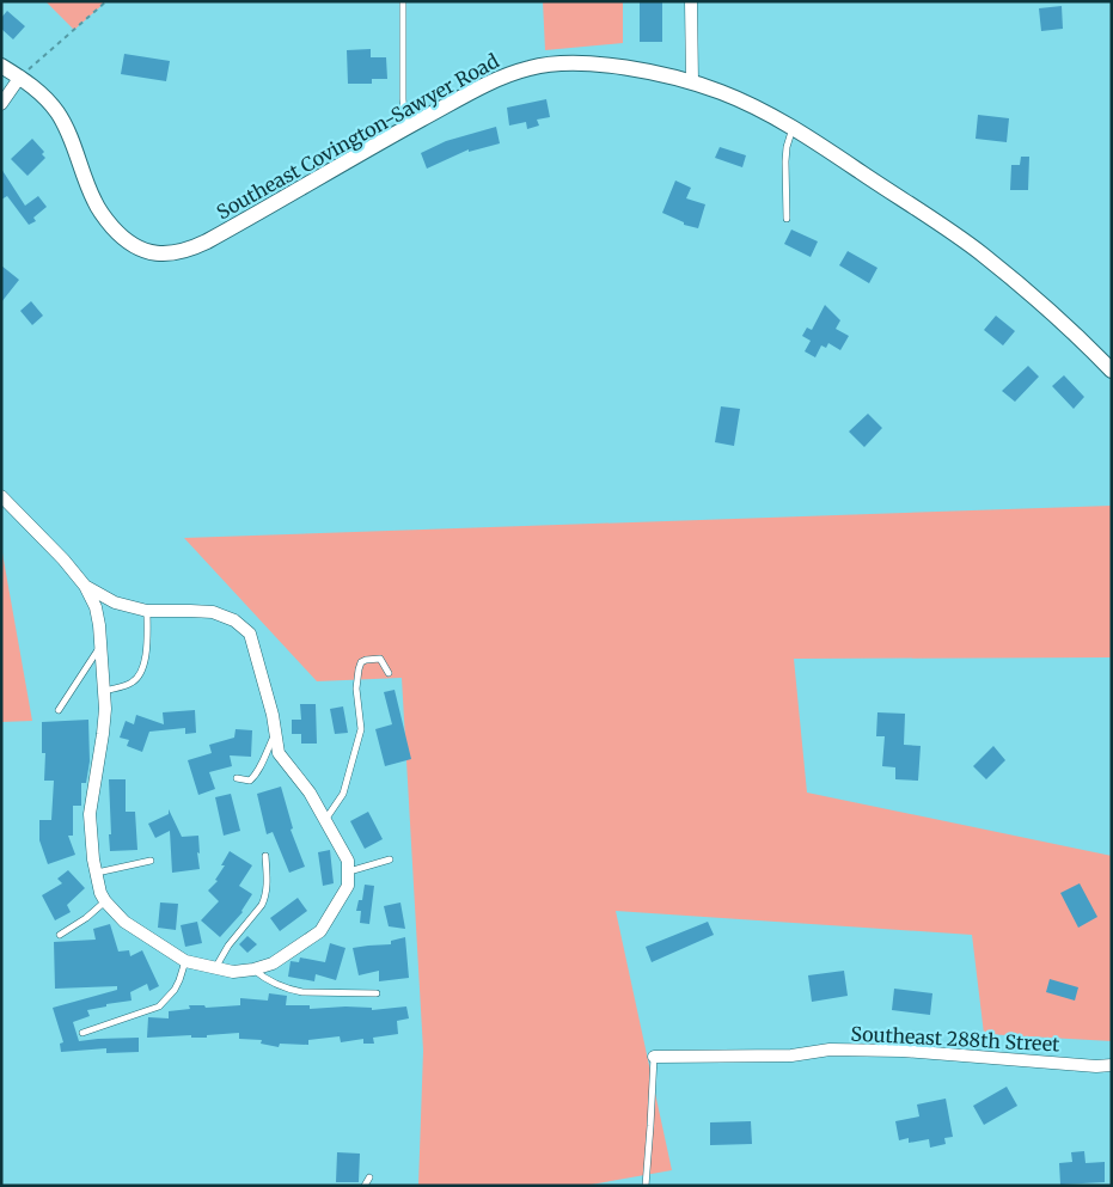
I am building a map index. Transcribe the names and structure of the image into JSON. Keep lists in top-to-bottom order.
{
  "streets": {
    "street": ["Southeast Covington-Sawyer Road", "Southeast 288th Street"]
  }
}
